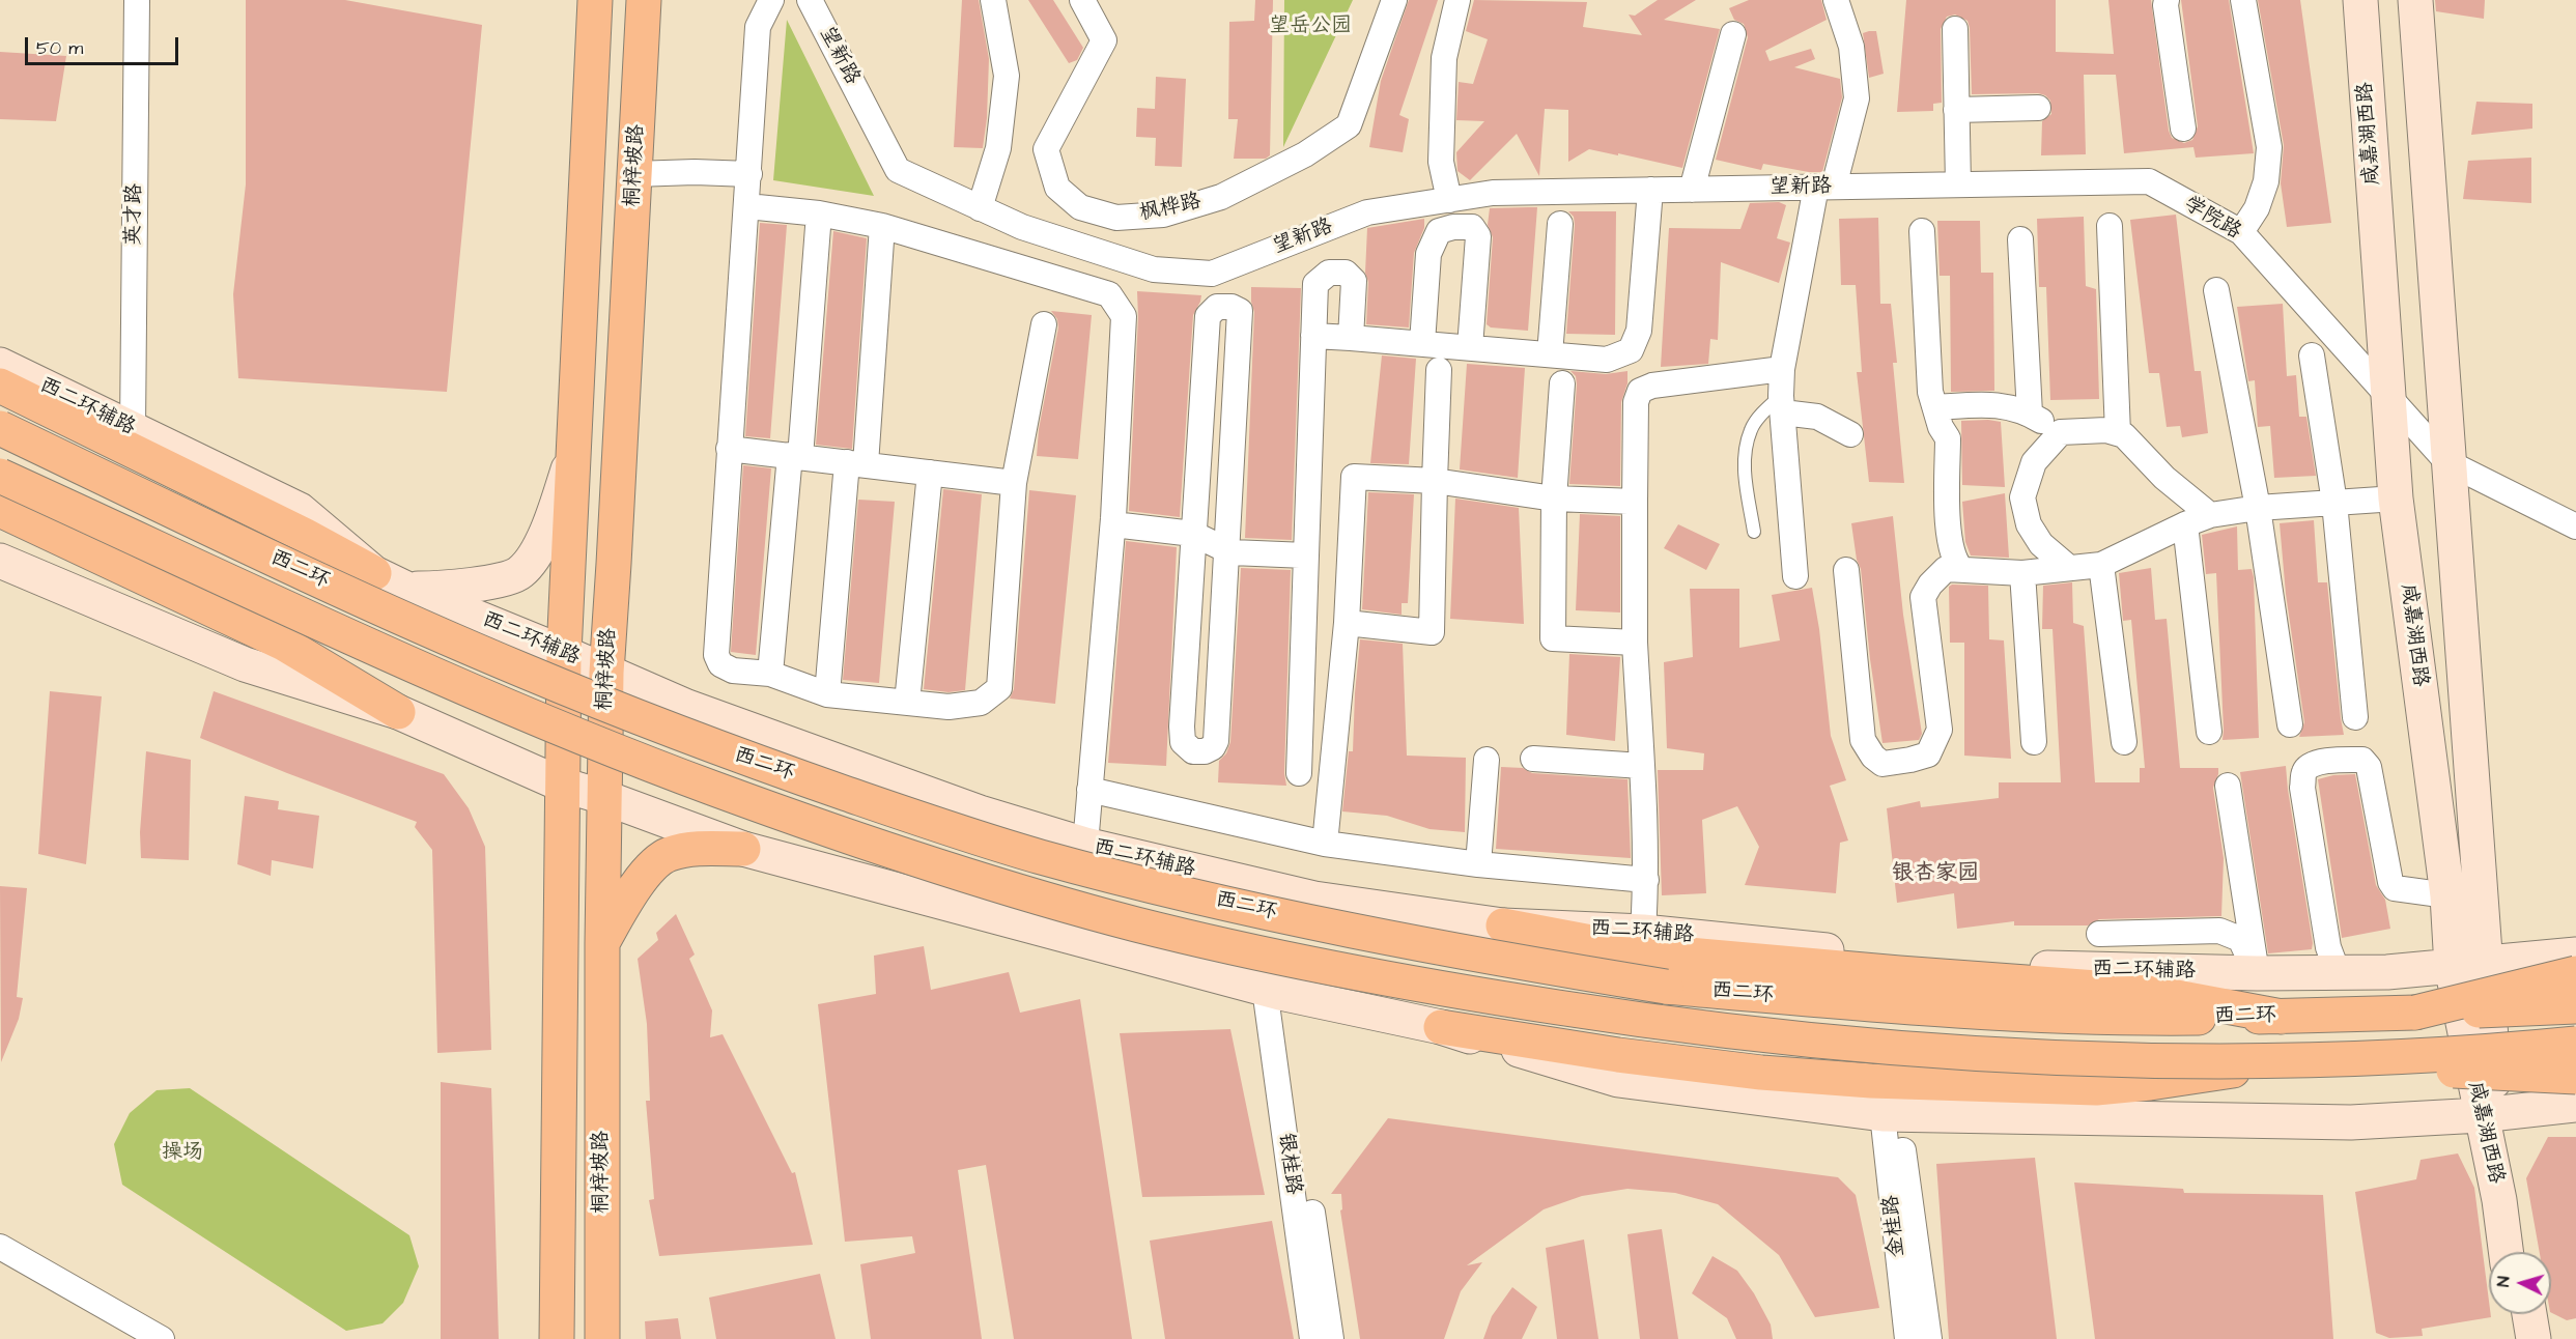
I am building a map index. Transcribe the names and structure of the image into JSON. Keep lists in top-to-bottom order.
{
  "streets": {
    "main road": ["桐梓坡路", "西二环"],
    "street": [
      "望新路",
      "咸嘉湖西路",
      "枫桦路",
      "英才路",
      "学院路",
      "西二环辅路",
      "银桂路",
      "金桂路"
    ]
  },
  "crossings": [
    ["望新路", "学院路"],
    ["咸嘉湖西路", "学院路"],
    ["咸嘉湖西路", "西二环辅路"],
    ["桐梓坡路", "西二环辅路"],
    ["英才路", "西二环辅路"]
  ],
  "districts": ["银杏家园"],
  "parks": ["望岳公园", "操场"],
  "scale_bar": "50 m",
  "north": "left"
}
